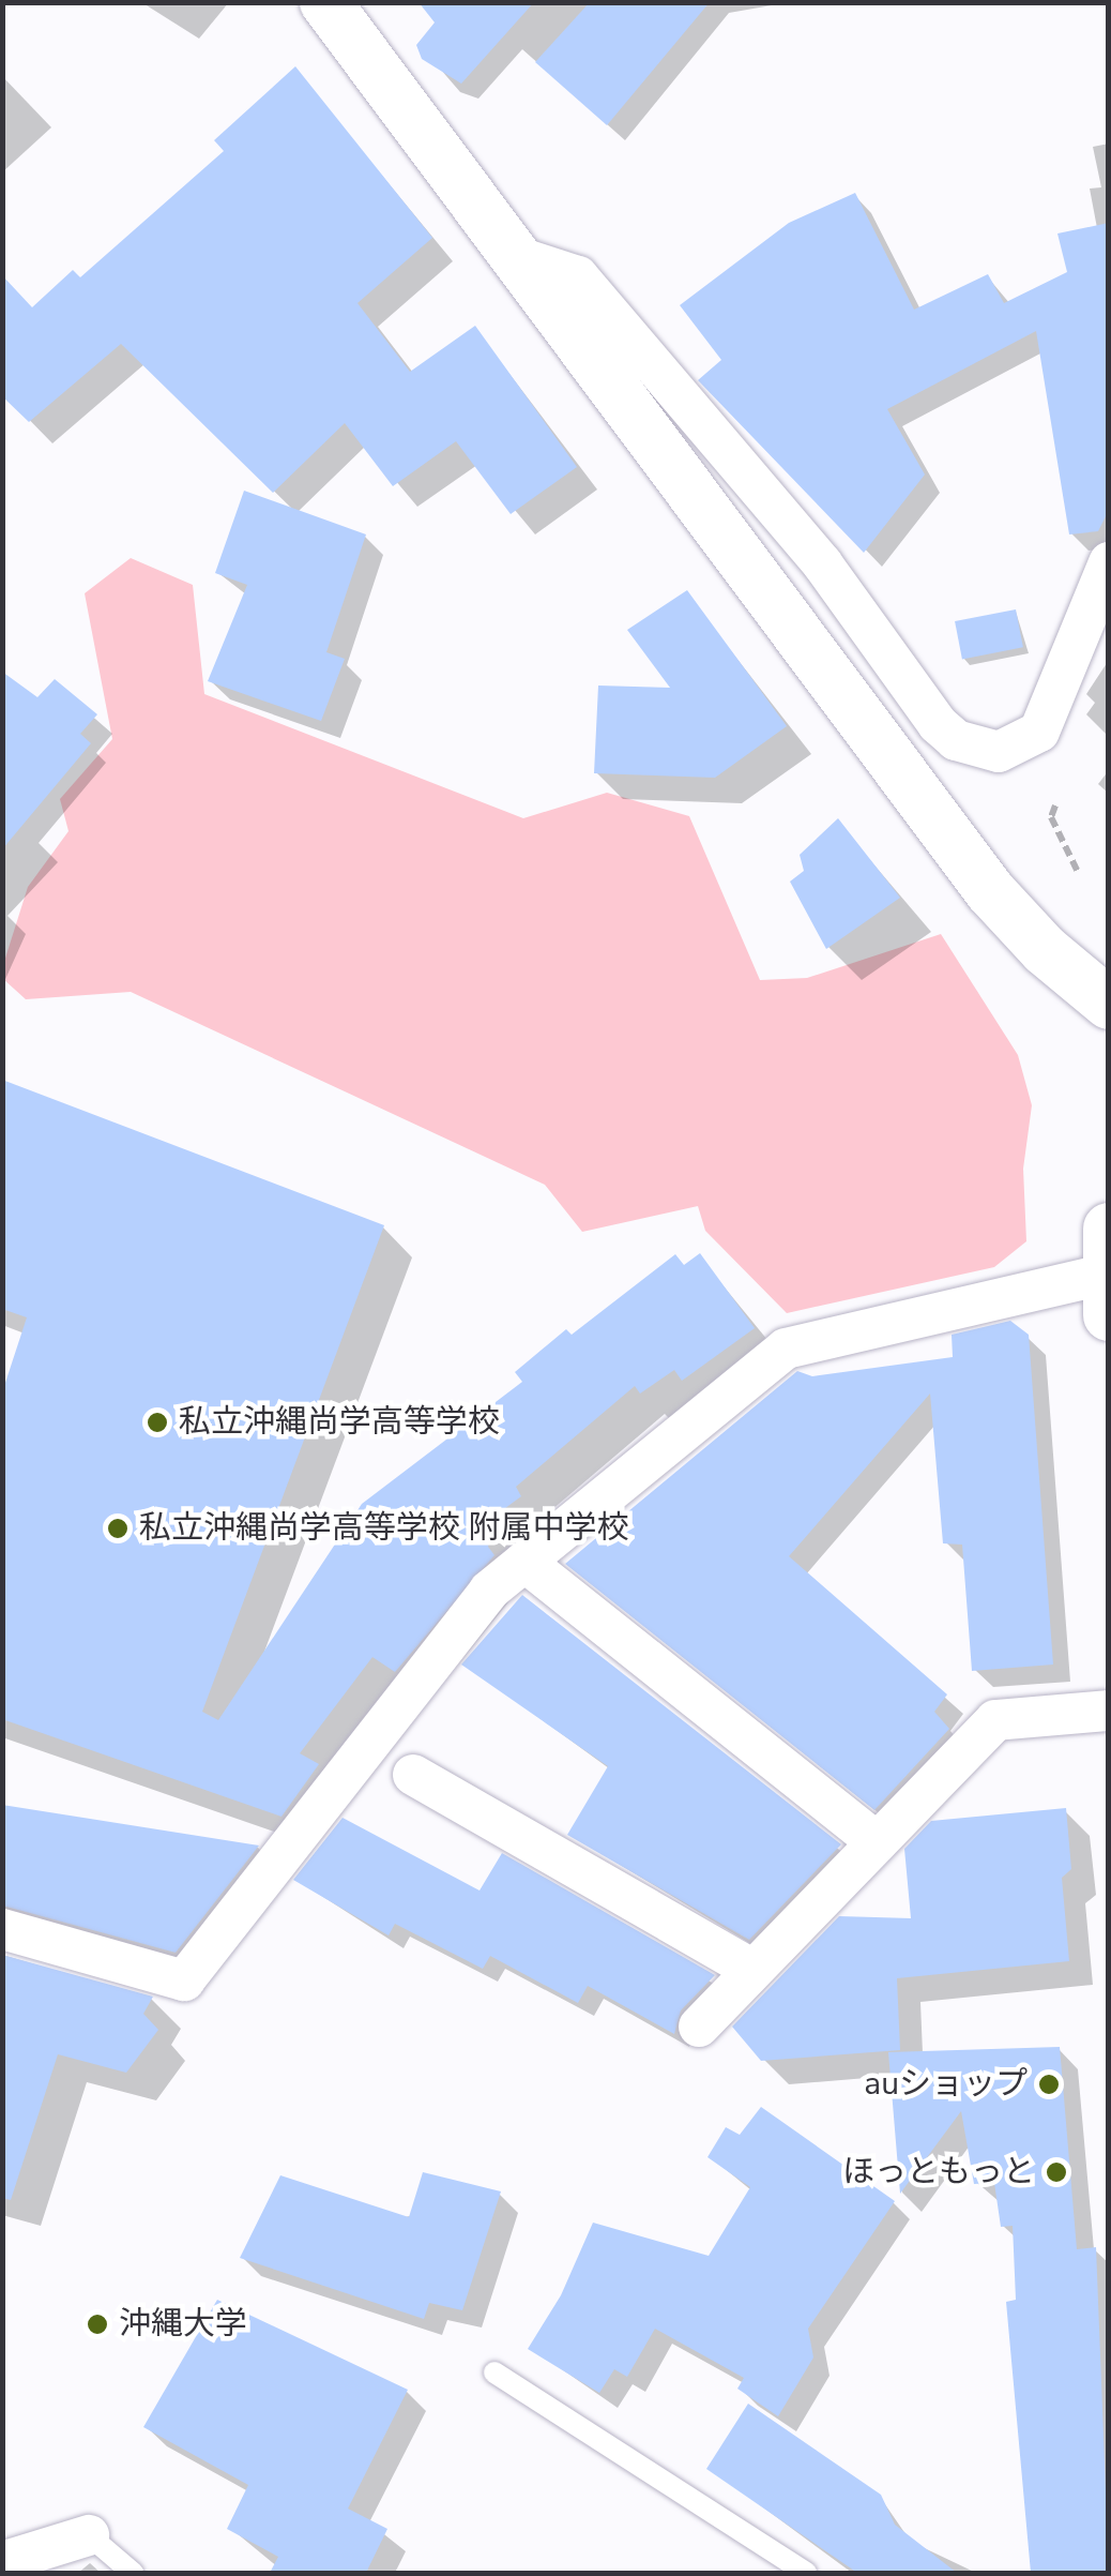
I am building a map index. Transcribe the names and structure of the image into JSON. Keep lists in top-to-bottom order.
{
  "places": [
    "私立沖縄尚学高等学校",
    "私立沖縄尚学高等学校 附属中学校",
    "auショップ",
    "ほっともっと",
    "沖縄大学"
  ]
}
